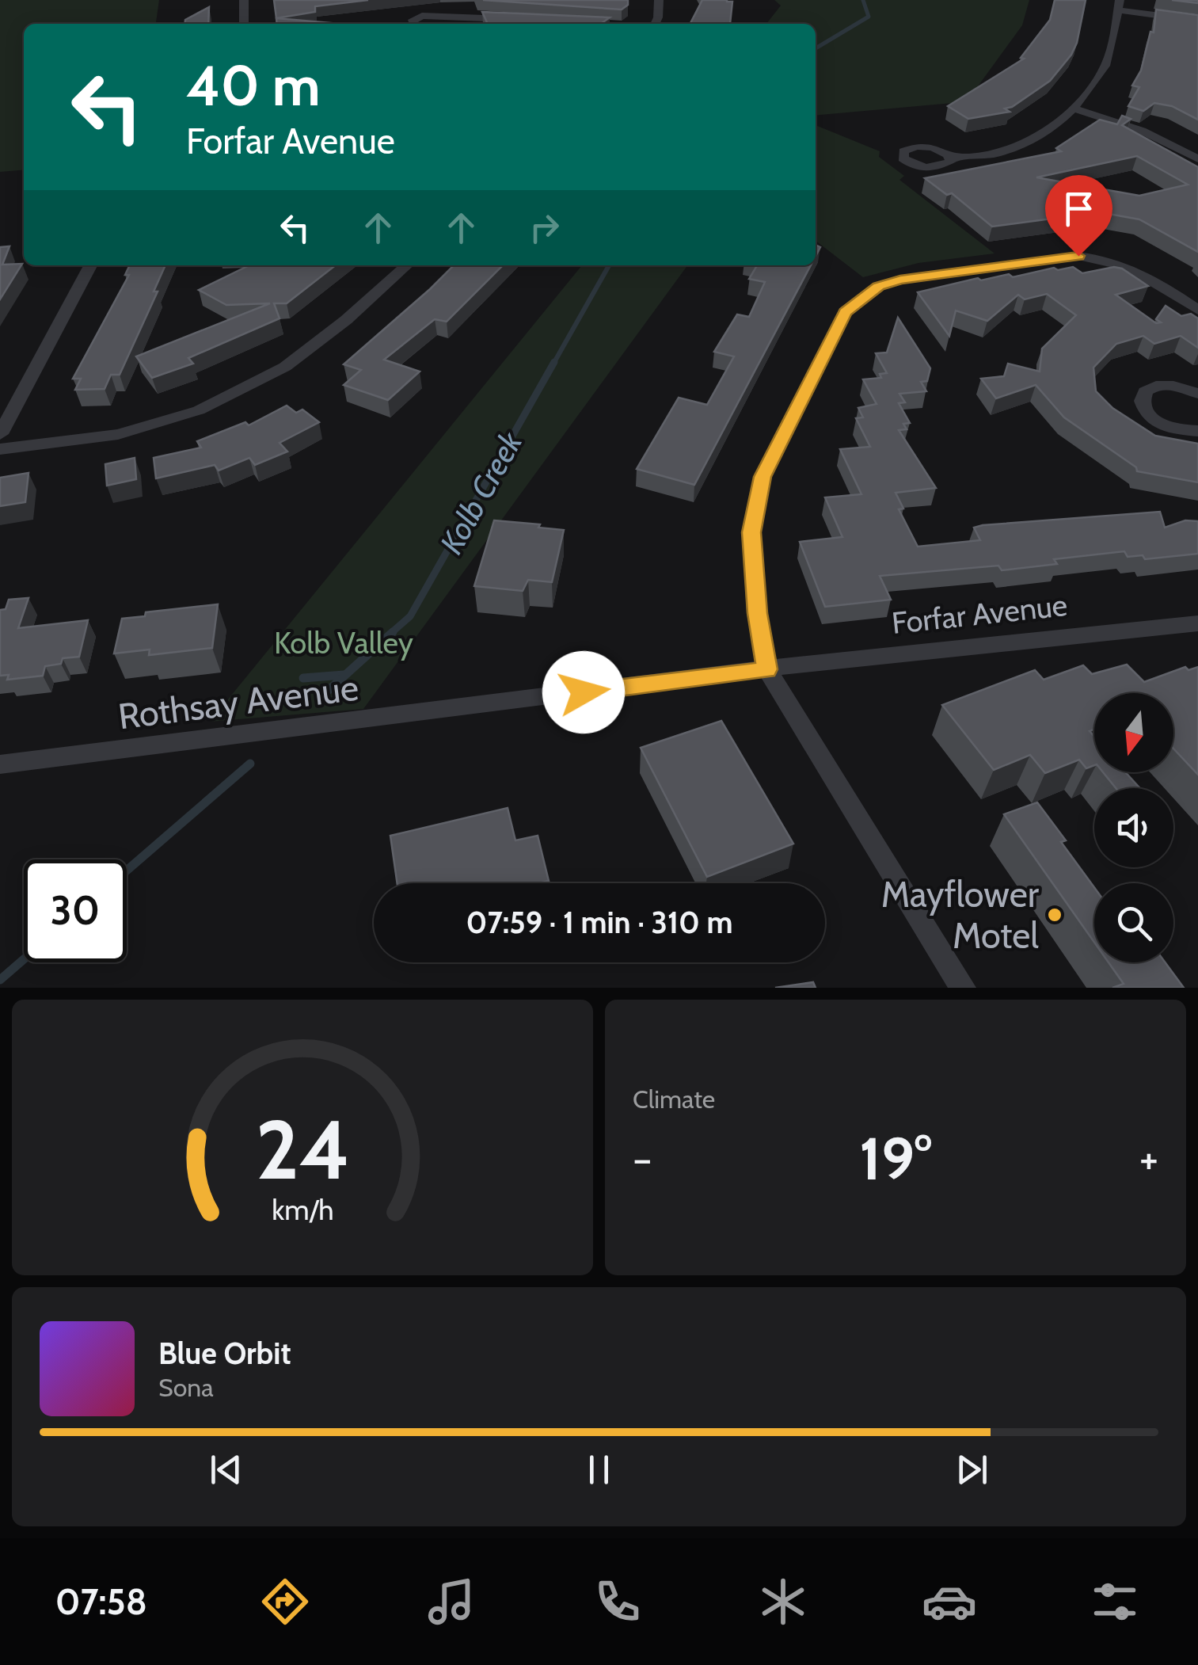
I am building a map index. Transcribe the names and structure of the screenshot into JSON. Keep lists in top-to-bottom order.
{
  "streets": {
    "street": ["Forfar Avenue", "Rothsay Avenue"]
  },
  "crossings": [
    ["Forfar Avenue", "Rothsay Avenue"]
  ],
  "water": ["Kolb Creek"],
  "parks": ["Kolb Valley"],
  "places": ["Mayflower Motel"],
  "north": "bottom",
  "page": {
    "turn": ["40 m", "Forfar Avenue"],
    "limit": "30",
    "trip": "07:59 · 1 min · 310 m",
    "tile": "Climate",
    "heat": ["−", "19°", "+"],
    "song": ["Blue Orbit", "Sona"],
    "tabs": "07:58",
    "gauge": ["24", "km/h"]
  }
}
